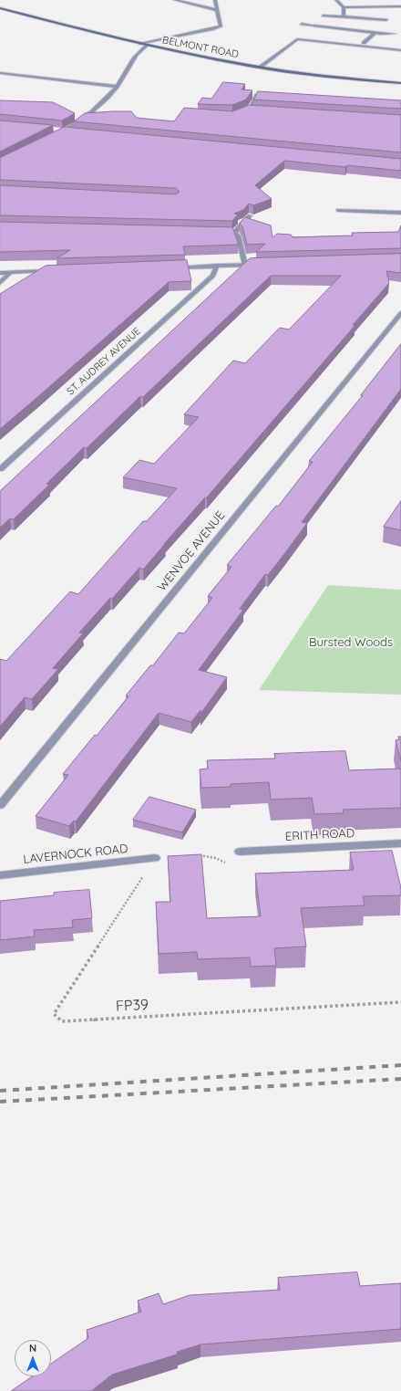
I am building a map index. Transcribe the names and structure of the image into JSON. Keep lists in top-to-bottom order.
{
  "streets": {
    "street": [
      "BELMONT ROAD",
      "ST. AUDREY AVENUE",
      "WENVOE AVENUE",
      "ERITH ROAD",
      "LAVERNOCK ROAD"
    ],
    "path": ["FP39"]
  },
  "crossings": [
    ["LAVERNOCK ROAD", "FP39"]
  ],
  "parks": ["Bursted Woods"],
  "north": "top"
}
